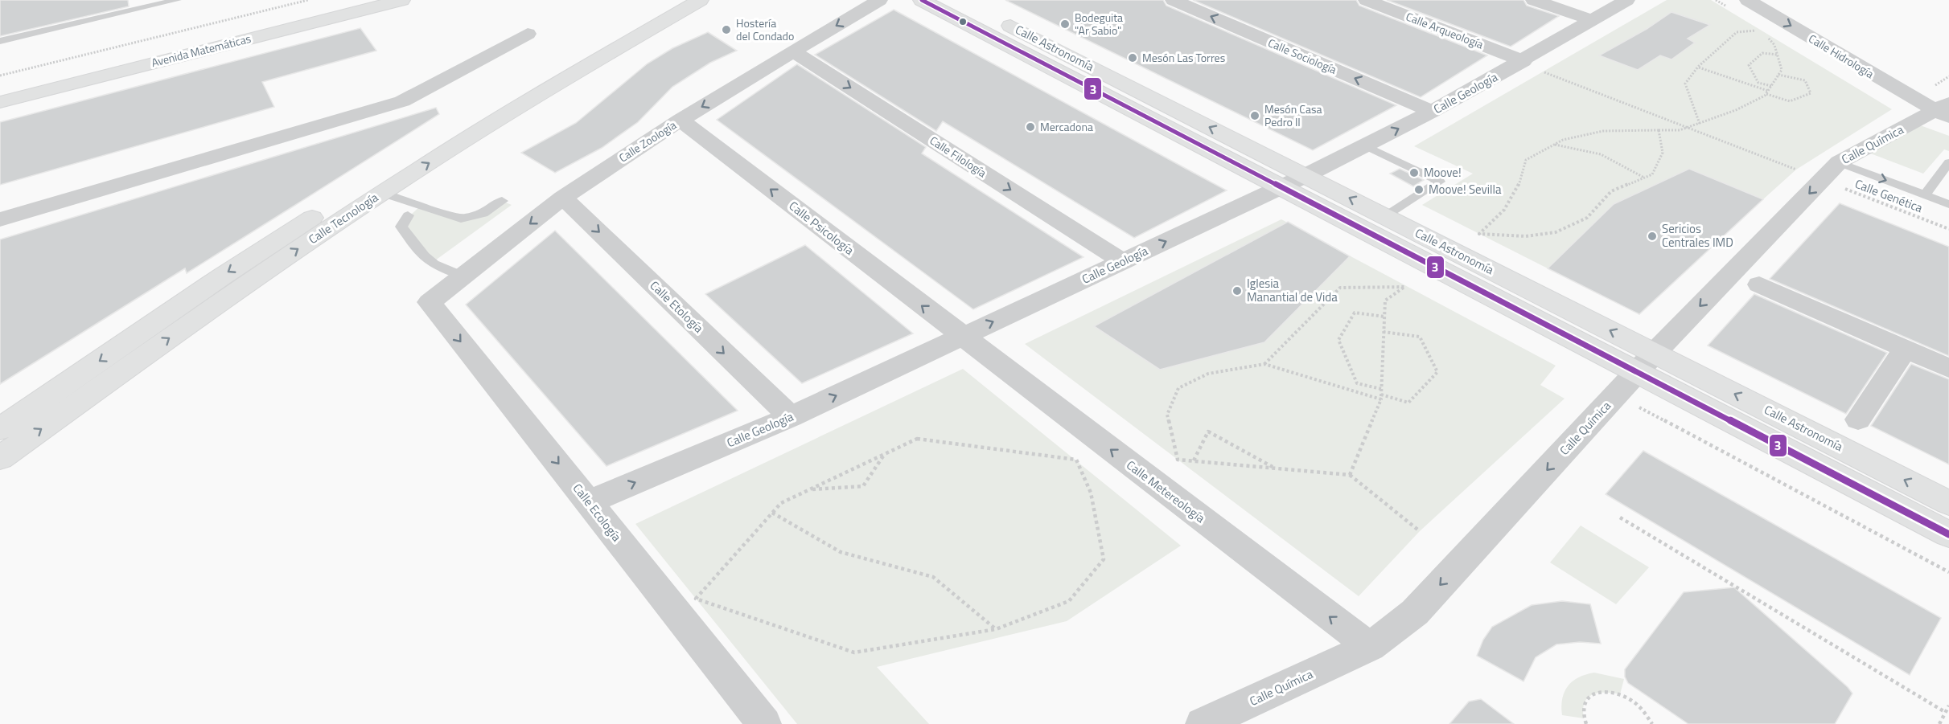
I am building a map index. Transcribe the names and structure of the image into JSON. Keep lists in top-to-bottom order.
{
  "streets": {
    "main road": ["Calle Astronomía", "Avenida Matemáticas", "Calle Tecnología"],
    "street": [
      "Calle Arqueología",
      "Calle Sociología",
      "Calle Hidrología",
      "Calle Geología",
      "Calle Zoología",
      "Calle Química",
      "Calle Filología",
      "Calle Psicología",
      "Calle Etología",
      "Calle Metereología",
      "Calle Ecología"
    ],
    "path": ["Calle Genética"]
  },
  "crossings": [
    ["Calle Arqueología", "Calle Geología"],
    ["Calle Astronomía", "Calle Geología"],
    ["Calle Astronomía", "Calle Química"],
    ["Calle Sociología", "Calle Geología"],
    ["Calle Hidrología", "Calle Química"],
    ["Calle Geología", "Calle Filología"],
    ["Calle Geología", "Calle Psicología"],
    ["Calle Geología", "Calle Etología"],
    ["Calle Geología", "Calle Metereología"],
    ["Calle Geología", "Calle Ecología"],
    ["Calle Zoología", "Calle Filología"],
    ["Calle Zoología", "Calle Psicología"],
    ["Calle Zoología", "Calle Etología"],
    ["Calle Zoología", "Calle Ecología"],
    ["Calle Química", "Calle Genética"],
    ["Calle Química", "Calle Metereología"],
    ["Calle Psicología", "Calle Metereología"]
  ],
  "one_way": [
    "Calle Sociología",
    "Calle Hidrología",
    "Calle Geología",
    "Calle Química",
    "Calle Filología",
    "Calle Psicología",
    "Calle Etología",
    "Calle Metereología",
    "Calle Ecología"
  ],
  "places": [
    "Bodeguita \"Ar Sabio\"",
    "Hostería del Condado",
    "Mesón Las Torres",
    "Mesón Casa Pedro II",
    "Mercadona",
    "Moove!",
    "Moove! Sevilla",
    "Sericios Centrales IMD",
    "Iglesia Manantial de Vida"
  ],
  "lines": ["transit line 3"]
}
